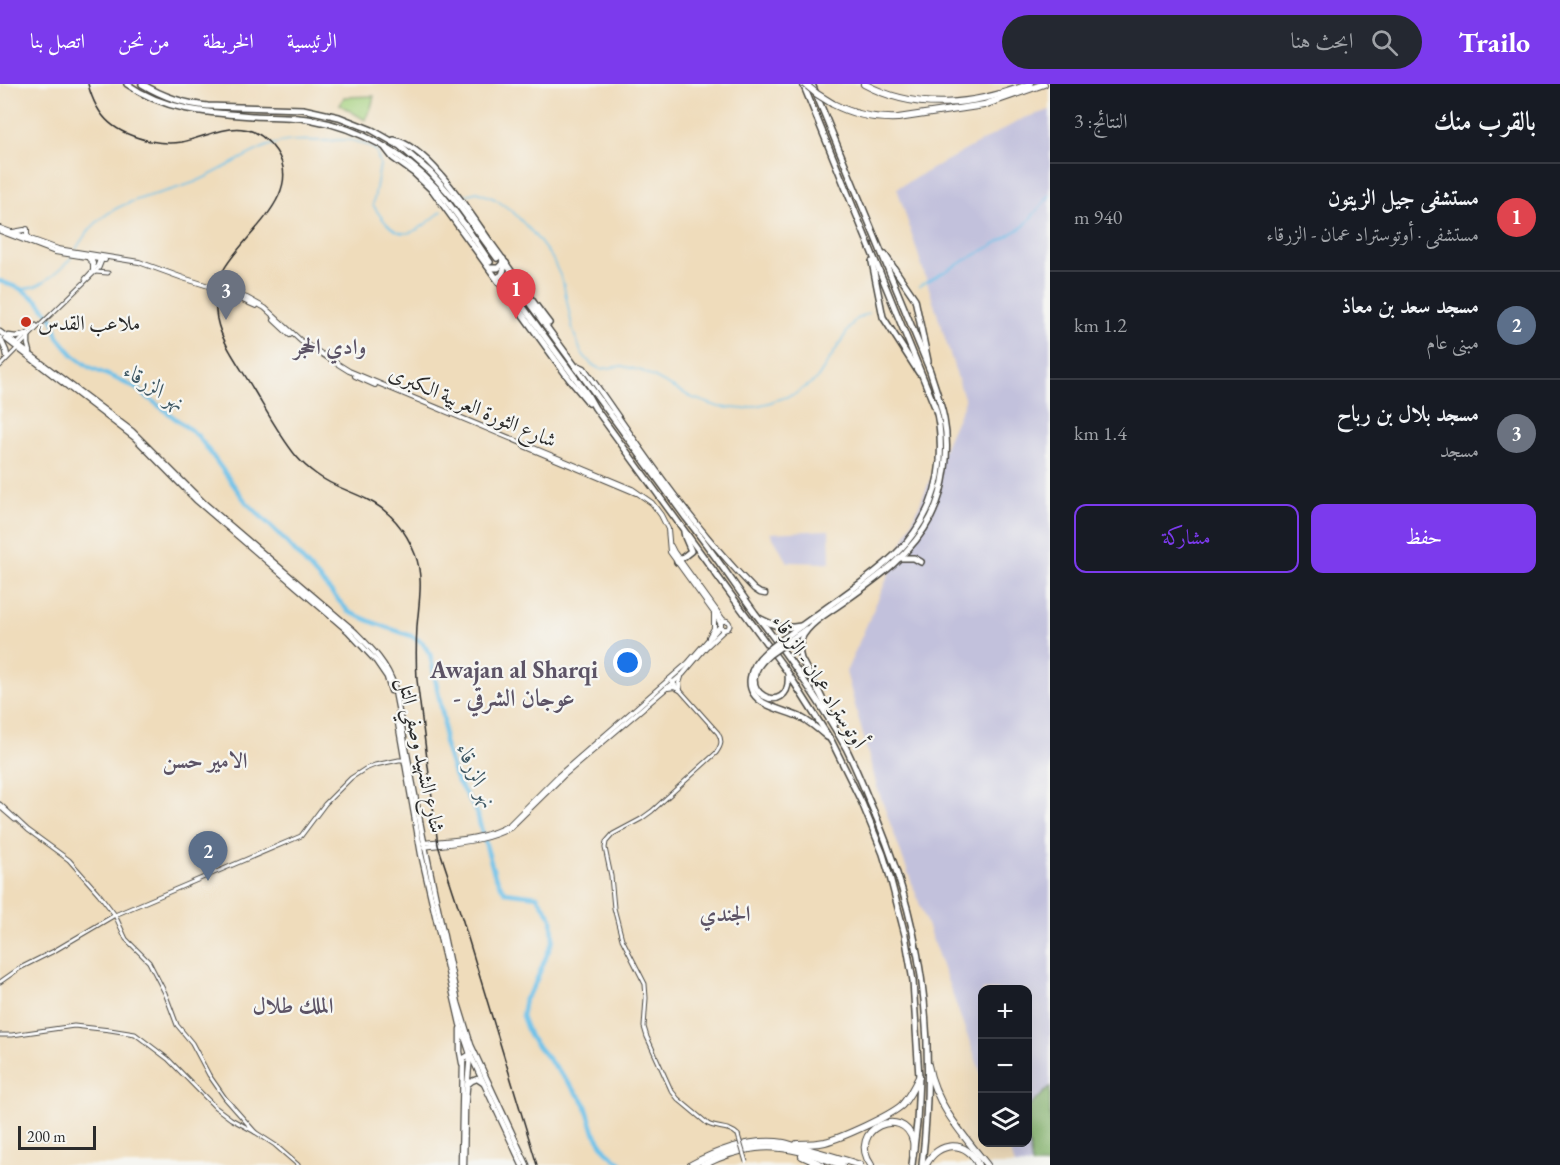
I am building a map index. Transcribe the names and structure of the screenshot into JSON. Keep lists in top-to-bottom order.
{
  "streets": {
    "highway": ["أوتوستراد عمان - الزرقاء"],
    "main road": ["شارع الثورة العربية الكبرى", "شارع الشهيد وصفي التل"]
  },
  "districts": [
    "وادي الحجر",
    "Awajan al Sharqi - عوجان الشرقي",
    "الامير حسن",
    "الجندي",
    "الملك طلال"
  ],
  "water": ["نهر الزرقاء"],
  "places": ["ملاعب القدس"],
  "scale_bar": "200 m",
  "page": {
    "header": "Trailo",
    "search": "ابحث هنا",
    "nav": [
      "الرئيسية",
      "الخريطة",
      "من نحن",
      "اتصل بنا"
    ],
    "heading": ["بالقرب منك", "النتائج: 3"],
    "list": [
      {
        "mark": "1",
        "name": "مستشفى جيل الزيتون",
        "note": "مستشفى · أوتوستراد عمان - الزرقاء",
        "value": "940 m"
      },
      {
        "mark": "2",
        "name": "مسجد سعد بن معاذ",
        "note": "مبنى عام",
        "value": "1.2 km"
      },
      {
        "mark": "3",
        "name": "مسجد بلال بن رباح",
        "note": "مسجد",
        "value": "1.4 km"
      }
    ],
    "pins": ["1", "3", "2"],
    "buttons": ["حفظ", "مشاركة"],
    "map_buttons": ["+", "−"],
    "scale": "200 m"
  }
}
